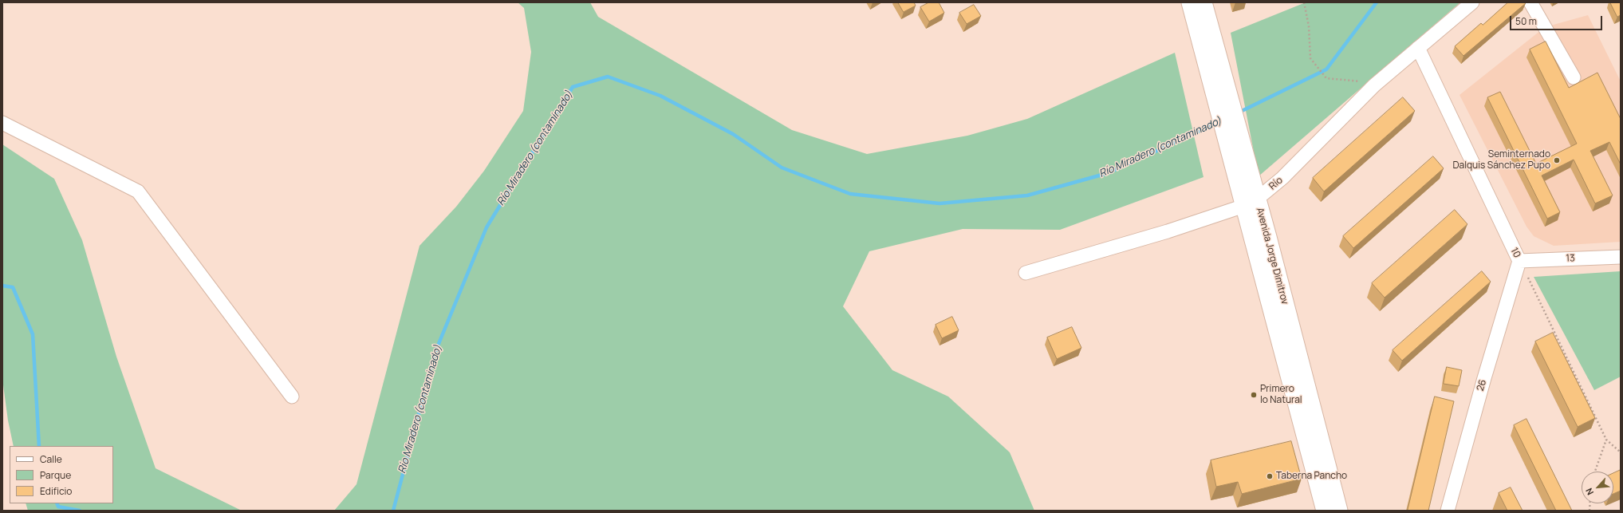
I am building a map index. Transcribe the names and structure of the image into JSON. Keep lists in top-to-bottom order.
{
  "streets": {
    "main road": ["Avenida Jorge Dimitrov"],
    "street": [
      "Río",
      "10",
      "13",
      "26"
    ]
  },
  "crossings": [
    ["Río", "10"],
    ["Río", "Avenida Jorge Dimitrov"],
    ["10", "13"],
    ["10", "26"],
    ["13", "26"]
  ],
  "water": ["Río Miradero (contaminado)"],
  "places": ["Seminternado Dalquis Sánchez Pupo", "Primero lo Natural", "Taberna Pancho"],
  "legend": ["Calle", "Parque", "Edificio"],
  "scale_bar": "50 m",
  "north": "bottom left"
}
